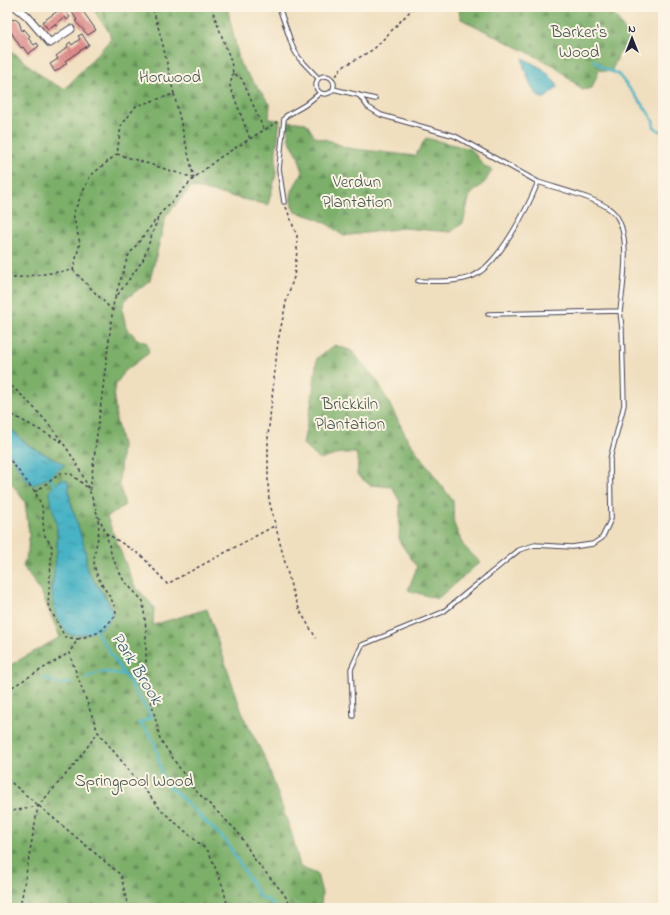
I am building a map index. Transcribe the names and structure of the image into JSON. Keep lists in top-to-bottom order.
{
  "water": ["Park Brook"],
  "parks": [
    "Barker's Wood",
    "Horwood",
    "Verdun Plantation",
    "Brickkiln Plantation",
    "Springpool Wood"
  ],
  "north": "top"
}
